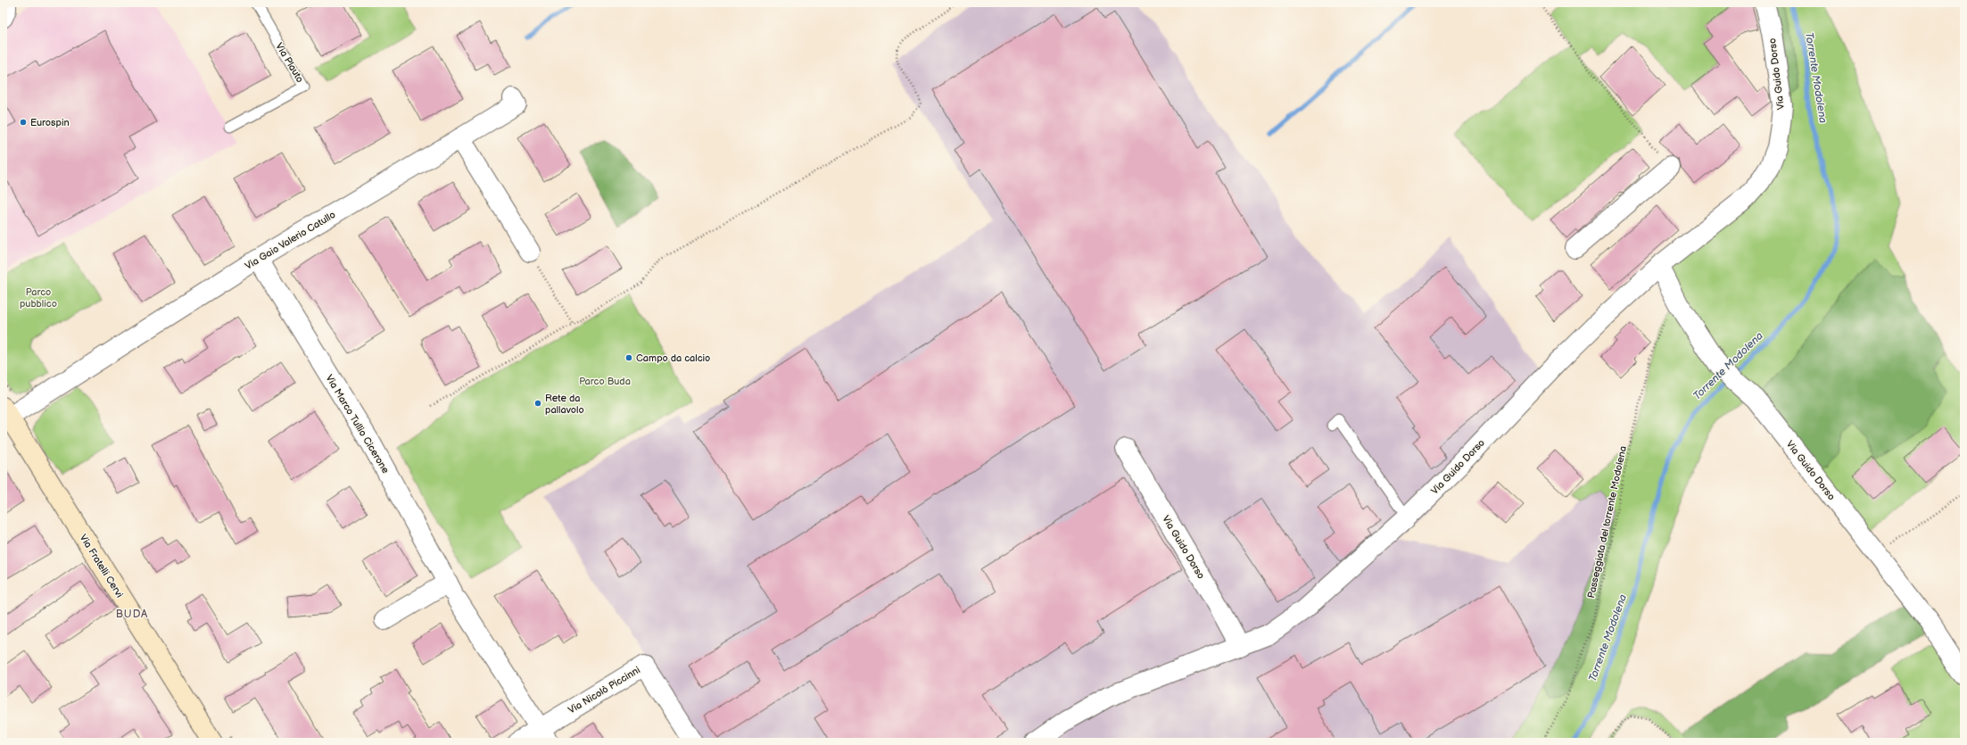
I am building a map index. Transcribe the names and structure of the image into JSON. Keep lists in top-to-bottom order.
{
  "streets": {
    "main road": ["Via Fratelli Cervi"],
    "street": [
      "Via Guido Dorso",
      "Via Gaio Valerio Catullo",
      "Via Marco Tullio Cicerone",
      "Via Nicolò Piccinni"
    ],
    "lane": ["Via Plauto"],
    "path": ["Passeggiata del torrente Modolena"]
  },
  "crossings": [
    ["Via Guido Dorso", "Passeggiata del torrente Modolena"],
    ["Via Gaio Valerio Catullo", "Via Marco Tullio Cicerone"],
    ["Via Gaio Valerio Catullo", "Via Fratelli Cervi"]
  ],
  "districts": ["BUDA"],
  "water": ["Torrente Modolena"],
  "parks": ["Parco pubblico", "Parco Buda"],
  "places": ["Eurospin", "Campo da calcio", "Rete da pallavolo"]
}
